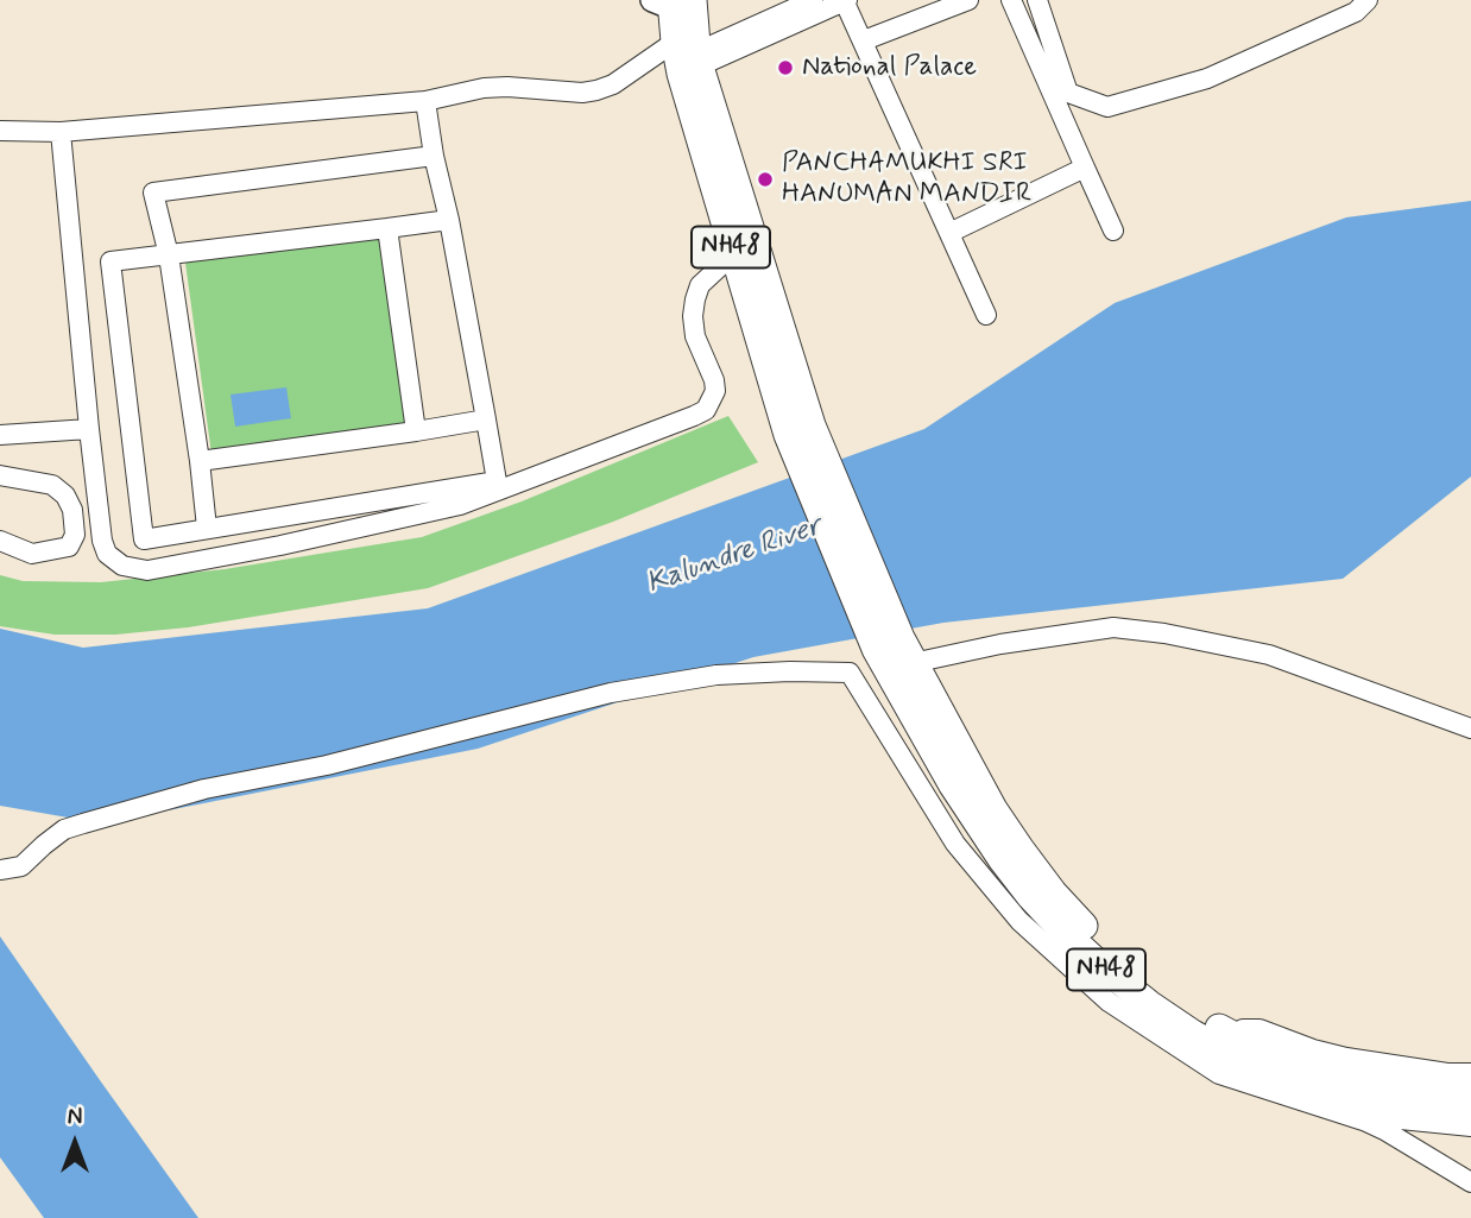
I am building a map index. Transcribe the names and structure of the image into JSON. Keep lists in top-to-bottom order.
{
  "streets": {
    "highway": ["NH48"]
  },
  "water": ["Kalundre River"],
  "places": ["National Palace", "PANCHAMUKHI SRI HANUMAN MANDIR"],
  "north": "top"
}
